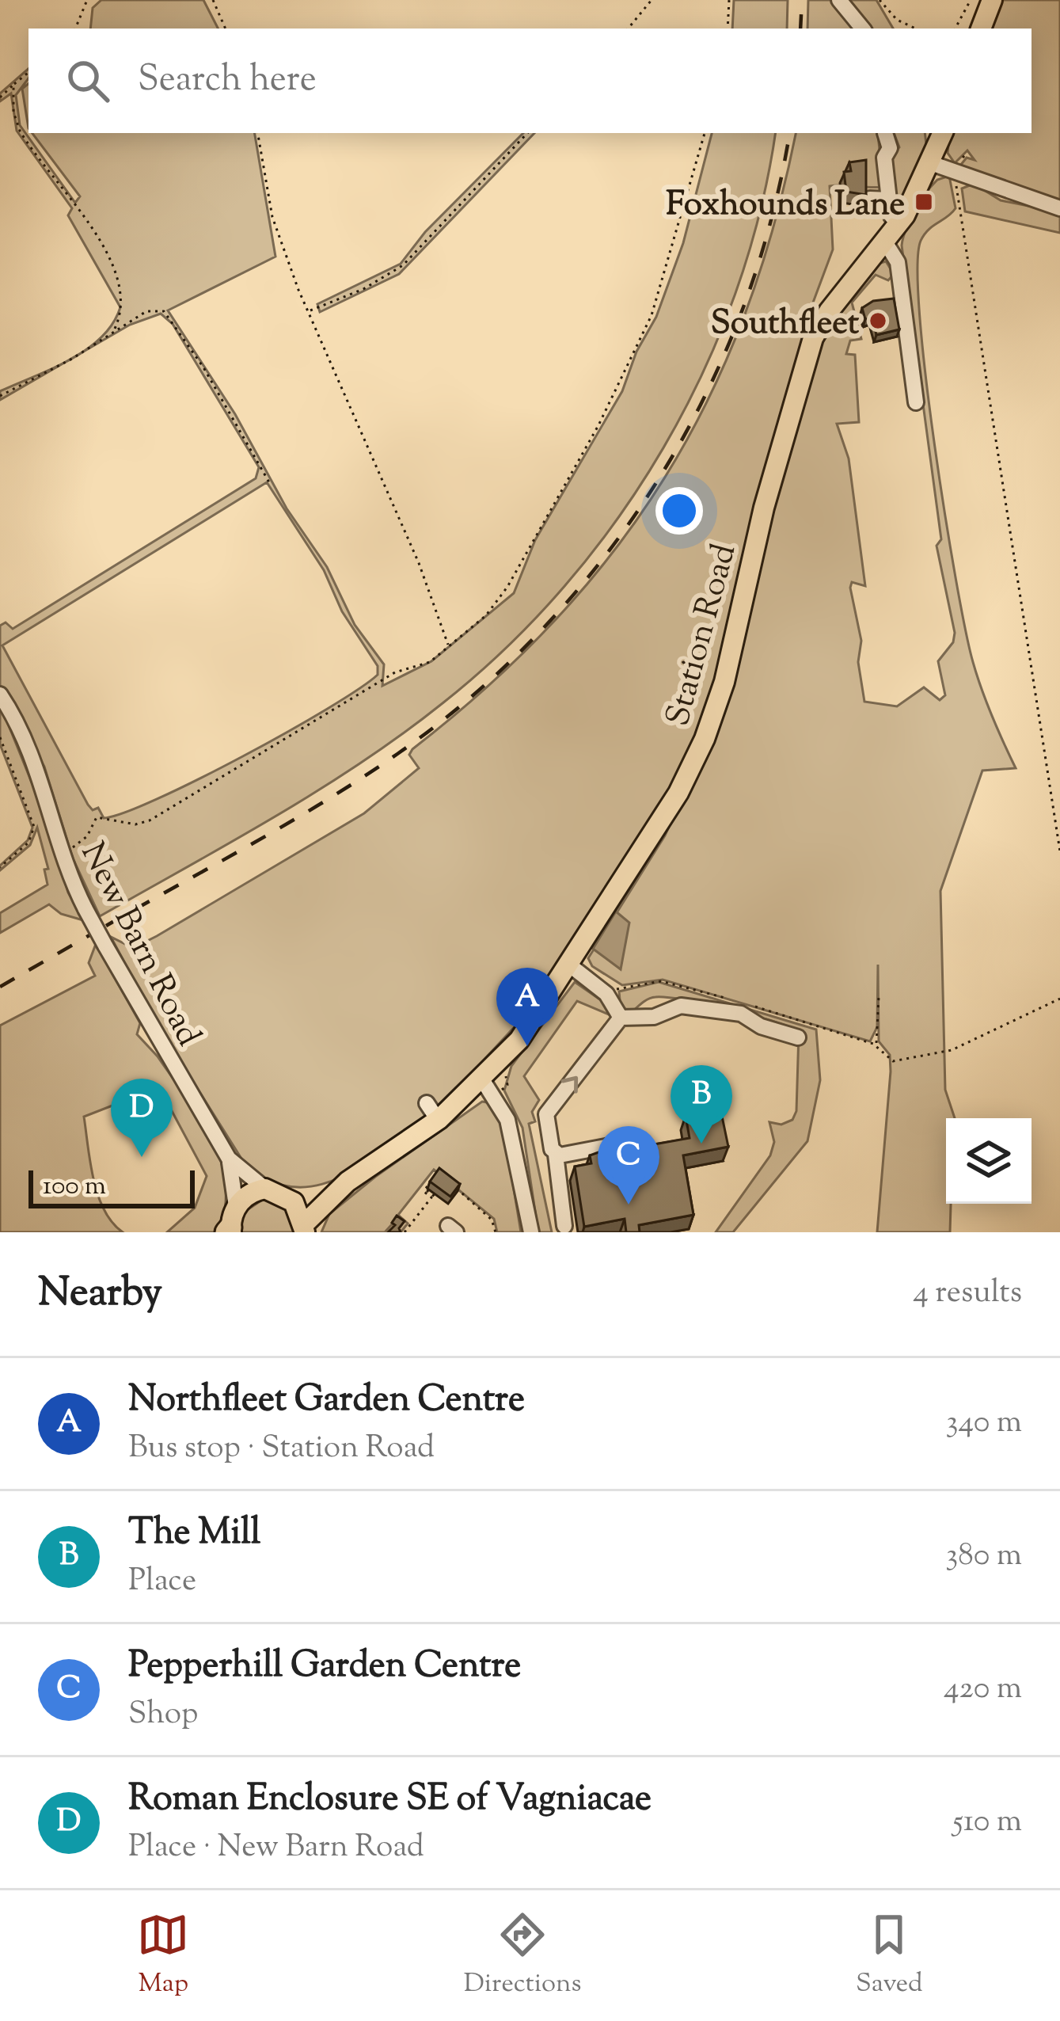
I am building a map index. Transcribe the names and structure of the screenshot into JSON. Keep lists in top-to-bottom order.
{
  "streets": {
    "main road": ["Station Road"],
    "street": ["New Barn Road"]
  },
  "crossings": [
    ["Station Road", "New Barn Road"]
  ],
  "places": {
    "transit": ["Foxhounds Lane"],
    "other": ["Southfleet"]
  },
  "scale_bar": "100 m",
  "page": {
    "search": "Search here",
    "pins": [
      "A",
      "B",
      "D",
      "C"
    ],
    "scale": "100 m",
    "heading": ["Nearby", "4 results"],
    "list": [
      {
        "mark": "A",
        "name": "Northfleet Garden Centre",
        "note": "Bus stop · Station Road",
        "value": "340 m"
      },
      {
        "mark": "B",
        "name": "The Mill",
        "note": "Place",
        "value": "380 m"
      },
      {
        "mark": "C",
        "name": "Pepperhill Garden Centre",
        "note": "Shop",
        "value": "420 m"
      },
      {
        "mark": "D",
        "name": "Roman Enclosure SE of Vagniacae",
        "note": "Place · New Barn Road",
        "value": "510 m"
      }
    ],
    "nav": ["Map", "Directions", "Saved"]
  }
}
